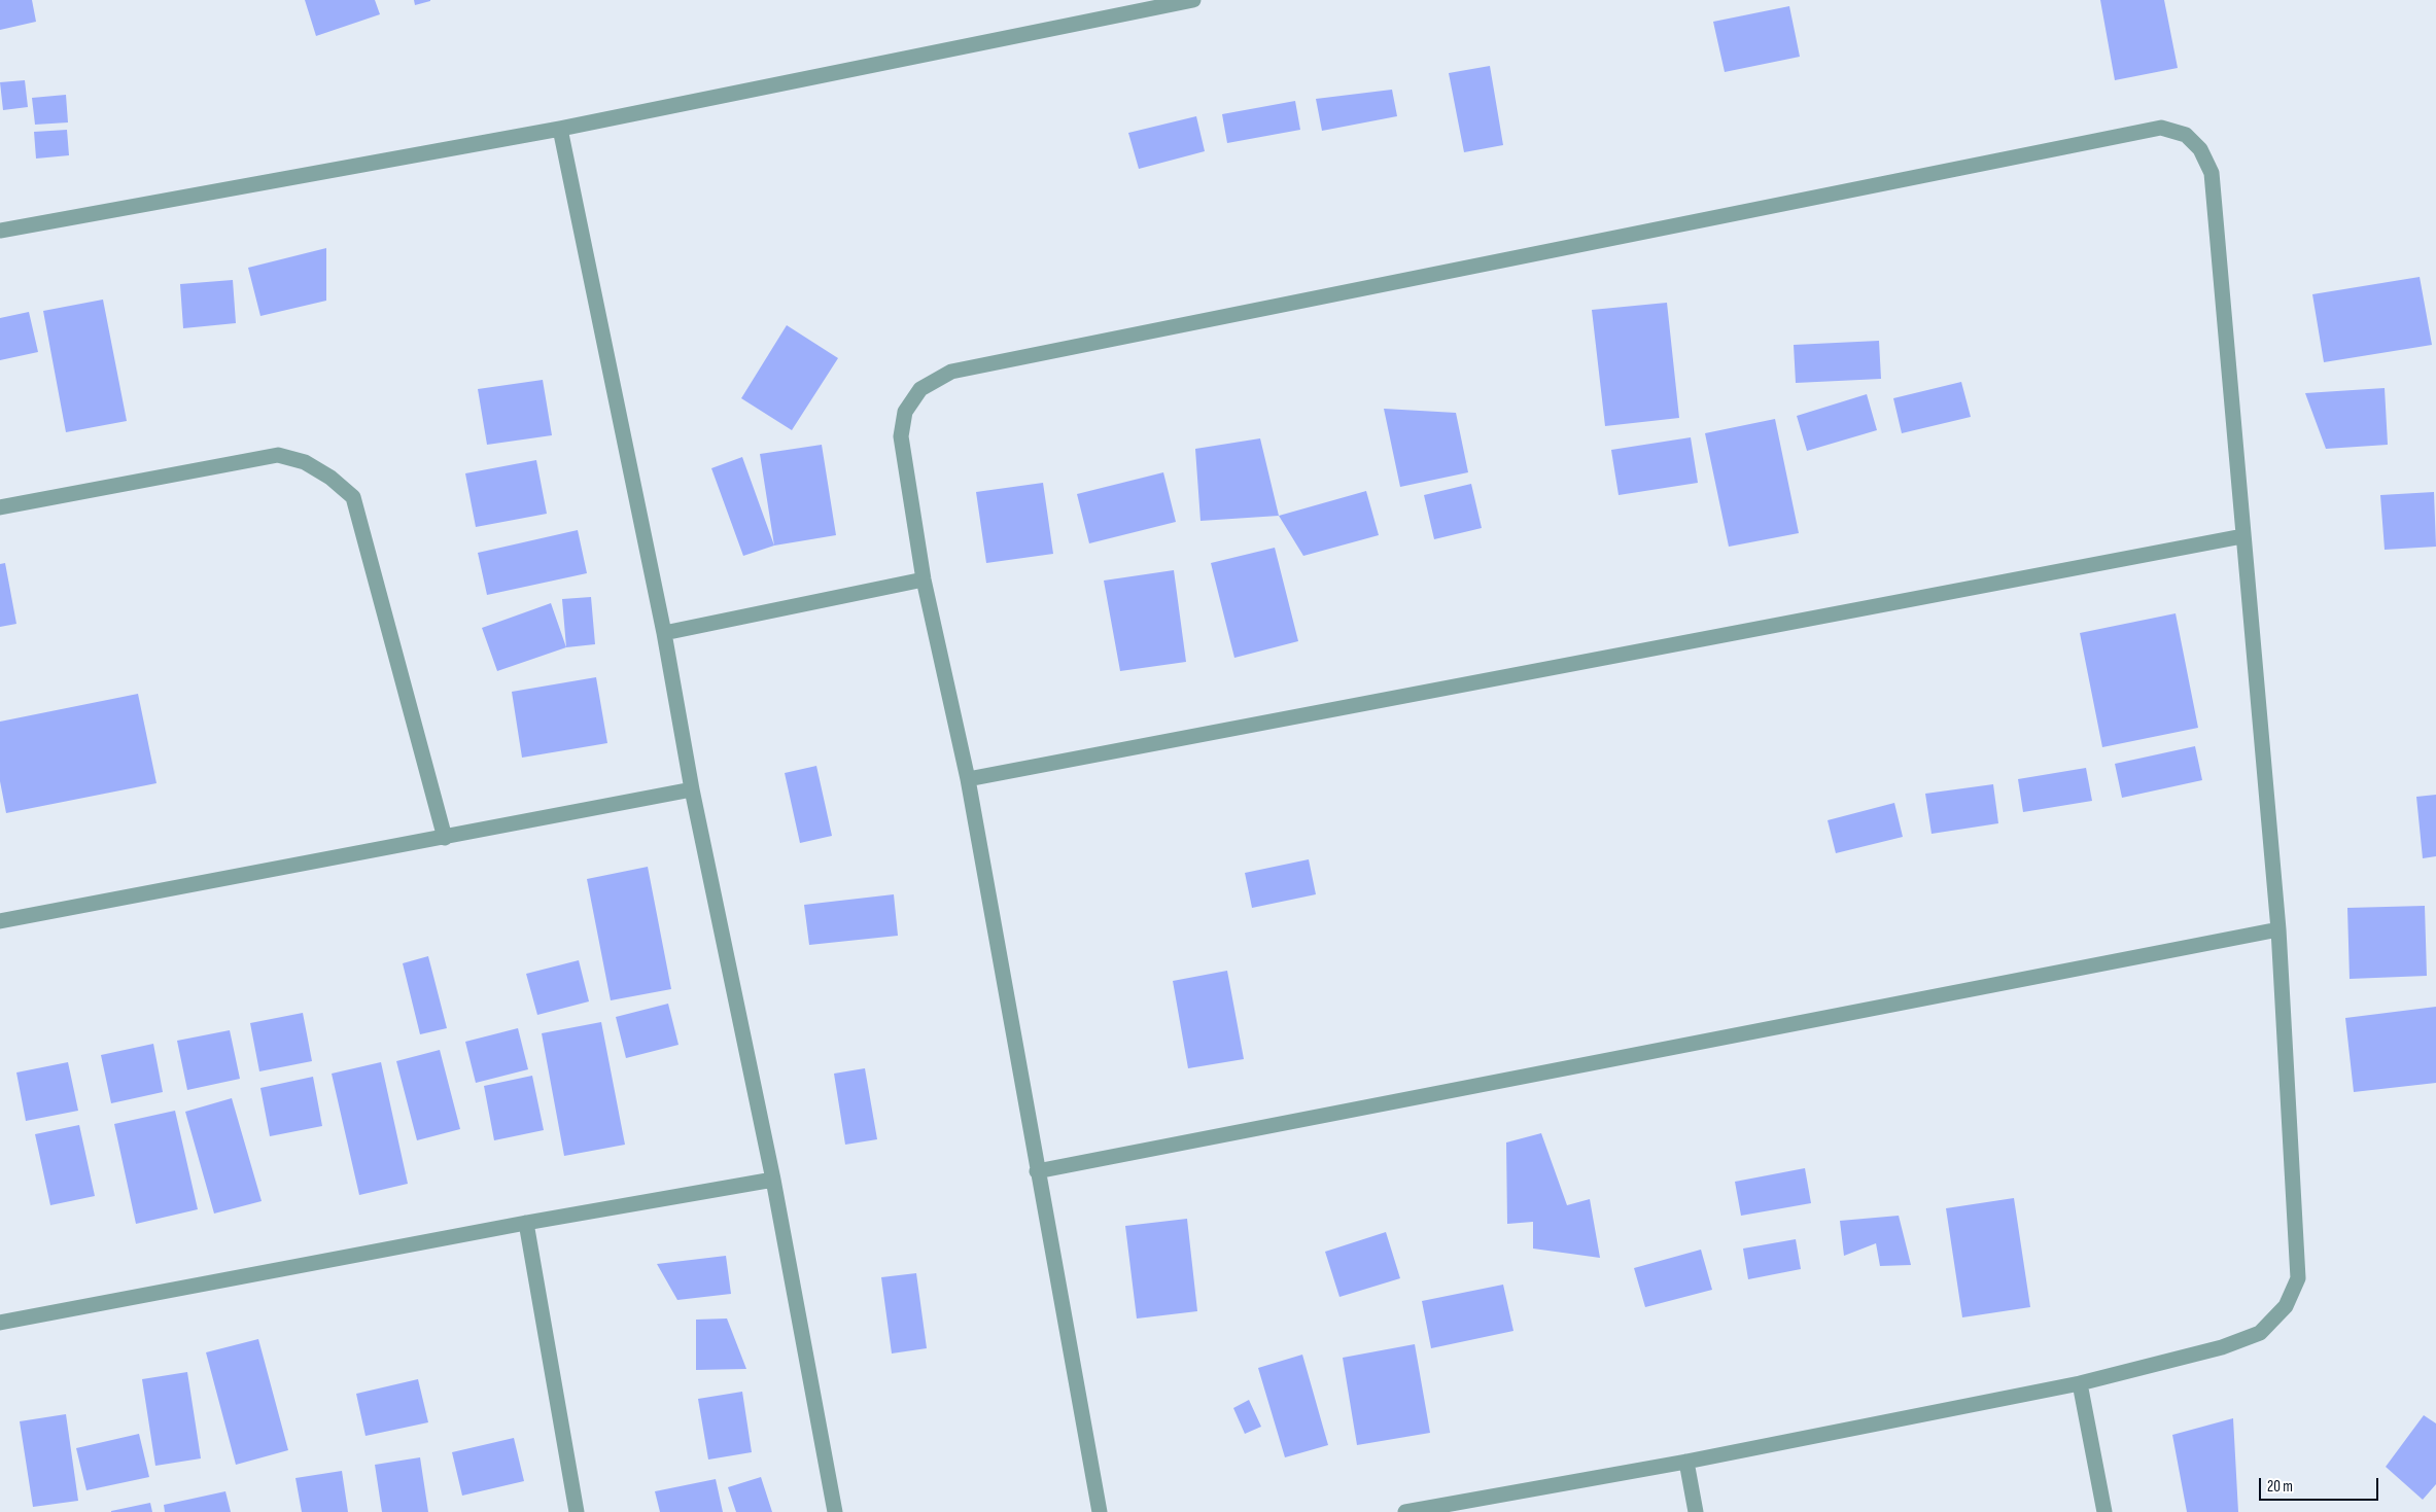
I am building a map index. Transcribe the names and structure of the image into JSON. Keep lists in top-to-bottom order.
{
  "scale_bar": "20 m"
}
